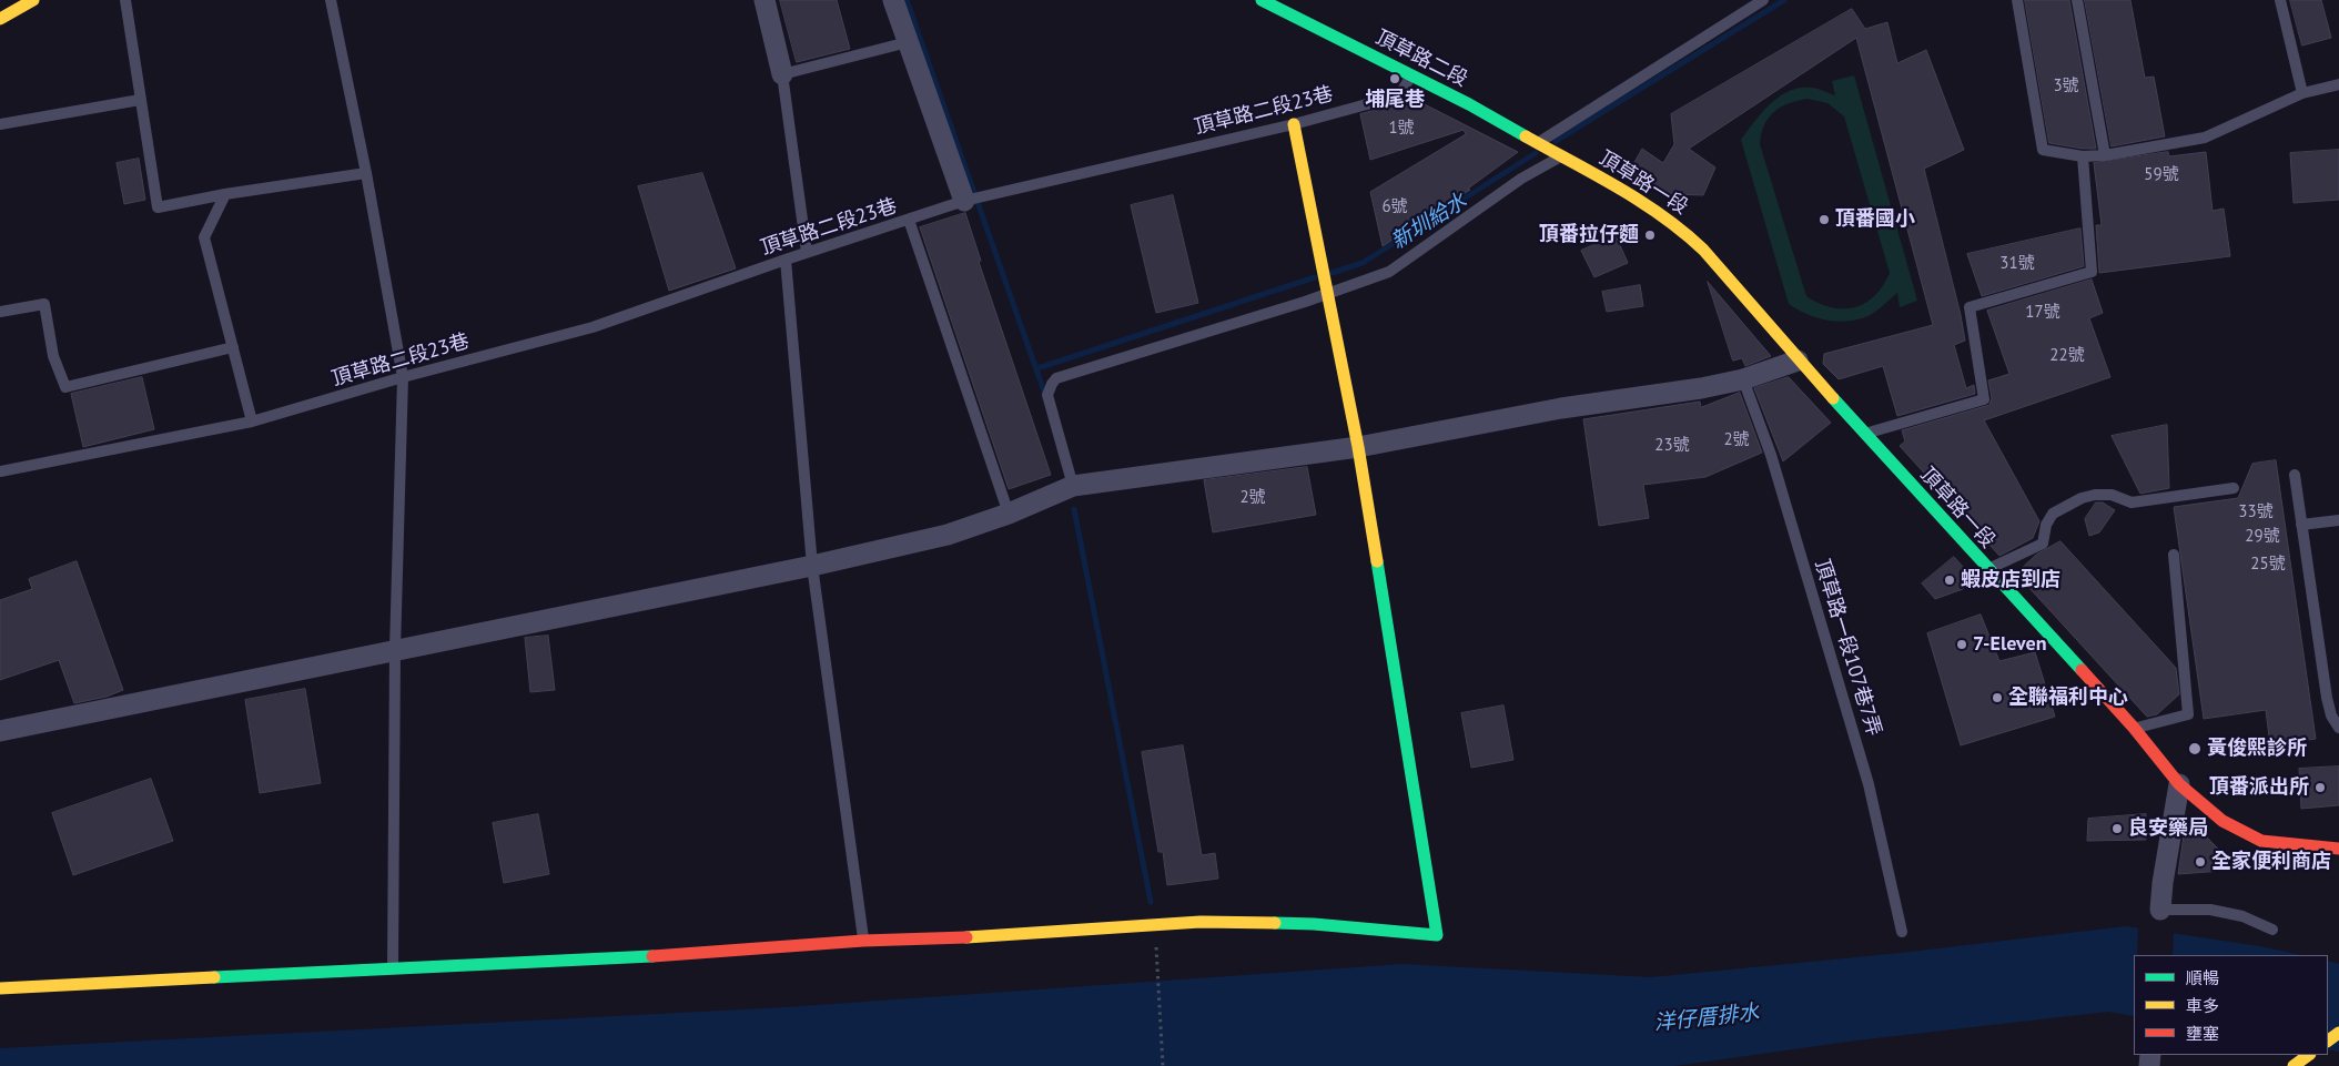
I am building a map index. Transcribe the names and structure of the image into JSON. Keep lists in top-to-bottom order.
{
  "streets": {
    "street": ["頂草路二段", "頂草路一段"],
    "lane": ["頂草路二段23巷", "頂草路一段107巷7弄"]
  },
  "crossings": [
    ["頂草路二段", "頂草路二段23巷"],
    ["頂草路二段", "頂草路一段"]
  ],
  "water": ["新圳給水", "洋仔厝排水"],
  "places": [
    "埔尾巷",
    "頂番國小",
    "頂番拉仔麵",
    "蝦皮店到店",
    "7-Eleven",
    "全聯福利中心",
    "黃俊熙診所",
    "頂番派出所",
    "良安藥局",
    "全家便利商店"
  ],
  "house_numbers": [
    "3號",
    "1號",
    "59號",
    "6號",
    "31號",
    "17號",
    "22號",
    "2號",
    "23號",
    "2號",
    "33號",
    "29號",
    "25號"
  ],
  "legend": ["順暢", "車多", "壅塞"]
}
